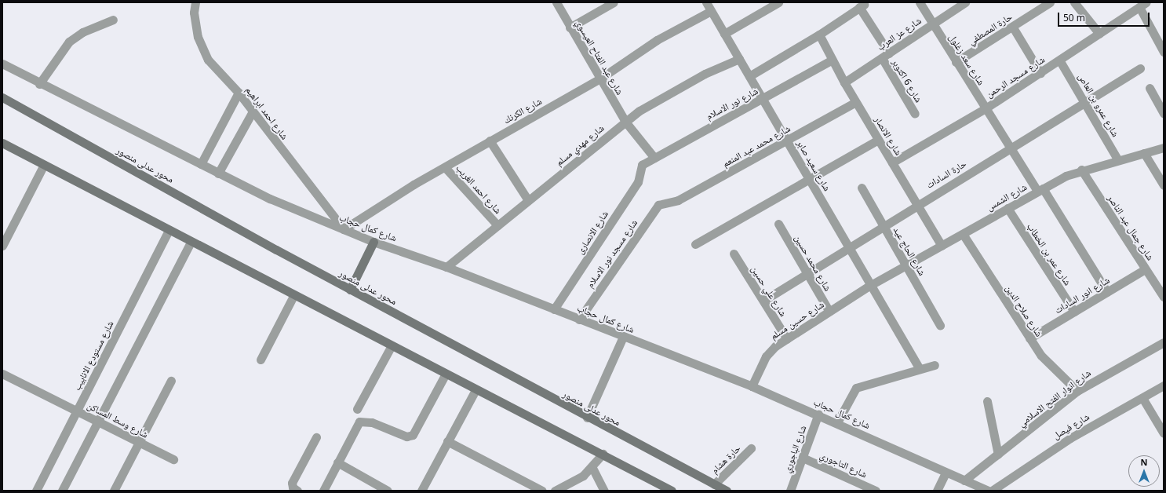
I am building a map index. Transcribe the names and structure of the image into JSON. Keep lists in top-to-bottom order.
{
  "streets": {
    "main road": ["محور عدلى منصور"],
    "street": [
      "حارة المصطفي",
      "شارع عز العرب",
      "شارع عبد الفتاح العيسوي",
      "شارع سعد زغلول",
      "شارع مسجد الرحمن",
      "شارع 6 اكتوبر",
      "شارع نور الاسلام",
      "شارع عمرو بن العاص",
      "شارع الكرنك",
      "شارع احمد ابراهيم",
      "شارع الانصار",
      "شارع مهدي مسلم",
      "شارع محمد عبد المنعم",
      "شارع سعيد صابر",
      "حارة السادات",
      "شارع احمد الغريب",
      "شارع الشمس",
      "شارع كمال حجاب",
      "شارع جمال عبد الناصر",
      "شارع الانصارى",
      "شارع الحاج عيد",
      "شارع مسجد نور الاسلام",
      "شارع عمر بن الخطاب",
      "شارع محمد حسين",
      "شارع علي حسين",
      "شارع انور السادات",
      "شارع صلاح الدين",
      "شارع حسين مسلم",
      "شارع مستودع الانابيب",
      "شارع انوار الفتح الاسلامي",
      "شارع وسط المساكن",
      "شارع فيصل",
      "شارع الباجوري",
      "حارة هشام",
      "شارع التاجوري"
    ]
  },
  "crossings": [
    ["حارة المصطفي", "شارع سعد زغلول"],
    ["شارع عز العرب", "شارع سعد زغلول"],
    ["شارع عز العرب", "شارع 6 اكتوبر"],
    ["شارع عز العرب", "شارع الانصار"],
    ["شارع عبد الفتاح العيسوي", "شارع نور الاسلام"],
    ["شارع عبد الفتاح العيسوي", "شارع الكرنك"],
    ["شارع عبد الفتاح العيسوي", "شارع مهدي مسلم"],
    ["شارع سعد زغلول", "شارع مسجد الرحمن"],
    ["شارع سعد زغلول", "حارة السادات"],
    ["شارع سعد زغلول", "شارع الشمس"],
    ["شارع سعد زغلول", "شارع انور السادات"],
    ["شارع مسجد الرحمن", "شارع عمرو بن العاص"],
    ["شارع مسجد الرحمن", "شارع الانصار"],
    ["شارع نور الاسلام", "شارع الانصار"],
    ["شارع نور الاسلام", "شارع سعيد صابر"],
    ["شارع نور الاسلام", "شارع الانصارى"],
    ["شارع عمرو بن العاص", "حارة السادات"],
    ["شارع عمرو بن العاص", "شارع الشمس"],
    ["شارع الكرنك", "شارع احمد ابراهيم"],
    ["شارع الكرنك", "شارع سعيد صابر"],
    ["شارع الكرنك", "شارع احمد الغريب"],
    ["شارع الكرنك", "شارع كمال حجاب"],
    ["شارع احمد ابراهيم", "شارع كمال حجاب"],
    ["شارع الانصار", "شارع محمد عبد المنعم"],
    ["شارع الانصار", "حارة السادات"],
    ["شارع الانصار", "شارع الشمس"],
    ["شارع مهدي مسلم", "شارع سعيد صابر"],
    ["شارع مهدي مسلم", "شارع احمد الغريب"],
    ["شارع مهدي مسلم", "شارع كمال حجاب"],
    ["شارع محمد عبد المنعم", "شارع سعيد صابر"],
    ["شارع محمد عبد المنعم", "شارع مسجد نور الاسلام"],
    ["محور عدلى منصور", "حارة هشام"],
    ["شارع سعيد صابر", "حارة السادات"],
    ["شارع سعيد صابر", "شارع الشمس"],
    ["شارع سعيد صابر", "شارع حسين مسلم"],
    ["حارة السادات", "شارع الحاج عيد"],
    ["حارة السادات", "شارع محمد حسين"],
    ["حارة السادات", "شارع علي حسين"],
    ["شارع الشمس", "شارع جمال عبد الناصر"],
    ["شارع الشمس", "شارع الحاج عيد"],
    ["شارع الشمس", "شارع عمر بن الخطاب"],
    ["شارع الشمس", "شارع صلاح الدين"],
    ["شارع الشمس", "شارع حسين مسلم"],
    ["شارع كمال حجاب", "شارع الانصارى"],
    ["شارع كمال حجاب", "شارع مسجد نور الاسلام"],
    ["شارع كمال حجاب", "شارع حسين مسلم"],
    ["شارع كمال حجاب", "شارع انوار الفتح الاسلامي"],
    ["شارع كمال حجاب", "شارع فيصل"],
    ["شارع كمال حجاب", "شارع الباجوري"],
    ["شارع جمال عبد الناصر", "شارع انور السادات"],
    ["شارع عمر بن الخطاب", "شارع انور السادات"],
    ["شارع محمد حسين", "شارع حسين مسلم"],
    ["شارع علي حسين", "شارع حسين مسلم"],
    ["شارع انور السادات", "شارع صلاح الدين"],
    ["شارع صلاح الدين", "شارع انوار الفتح الاسلامي"],
    ["شارع مستودع الانابيب", "شارع وسط المساكن"],
    ["شارع الباجوري", "شارع التاجوري"]
  ],
  "scale_bar": "50 m",
  "north": "top"
}
